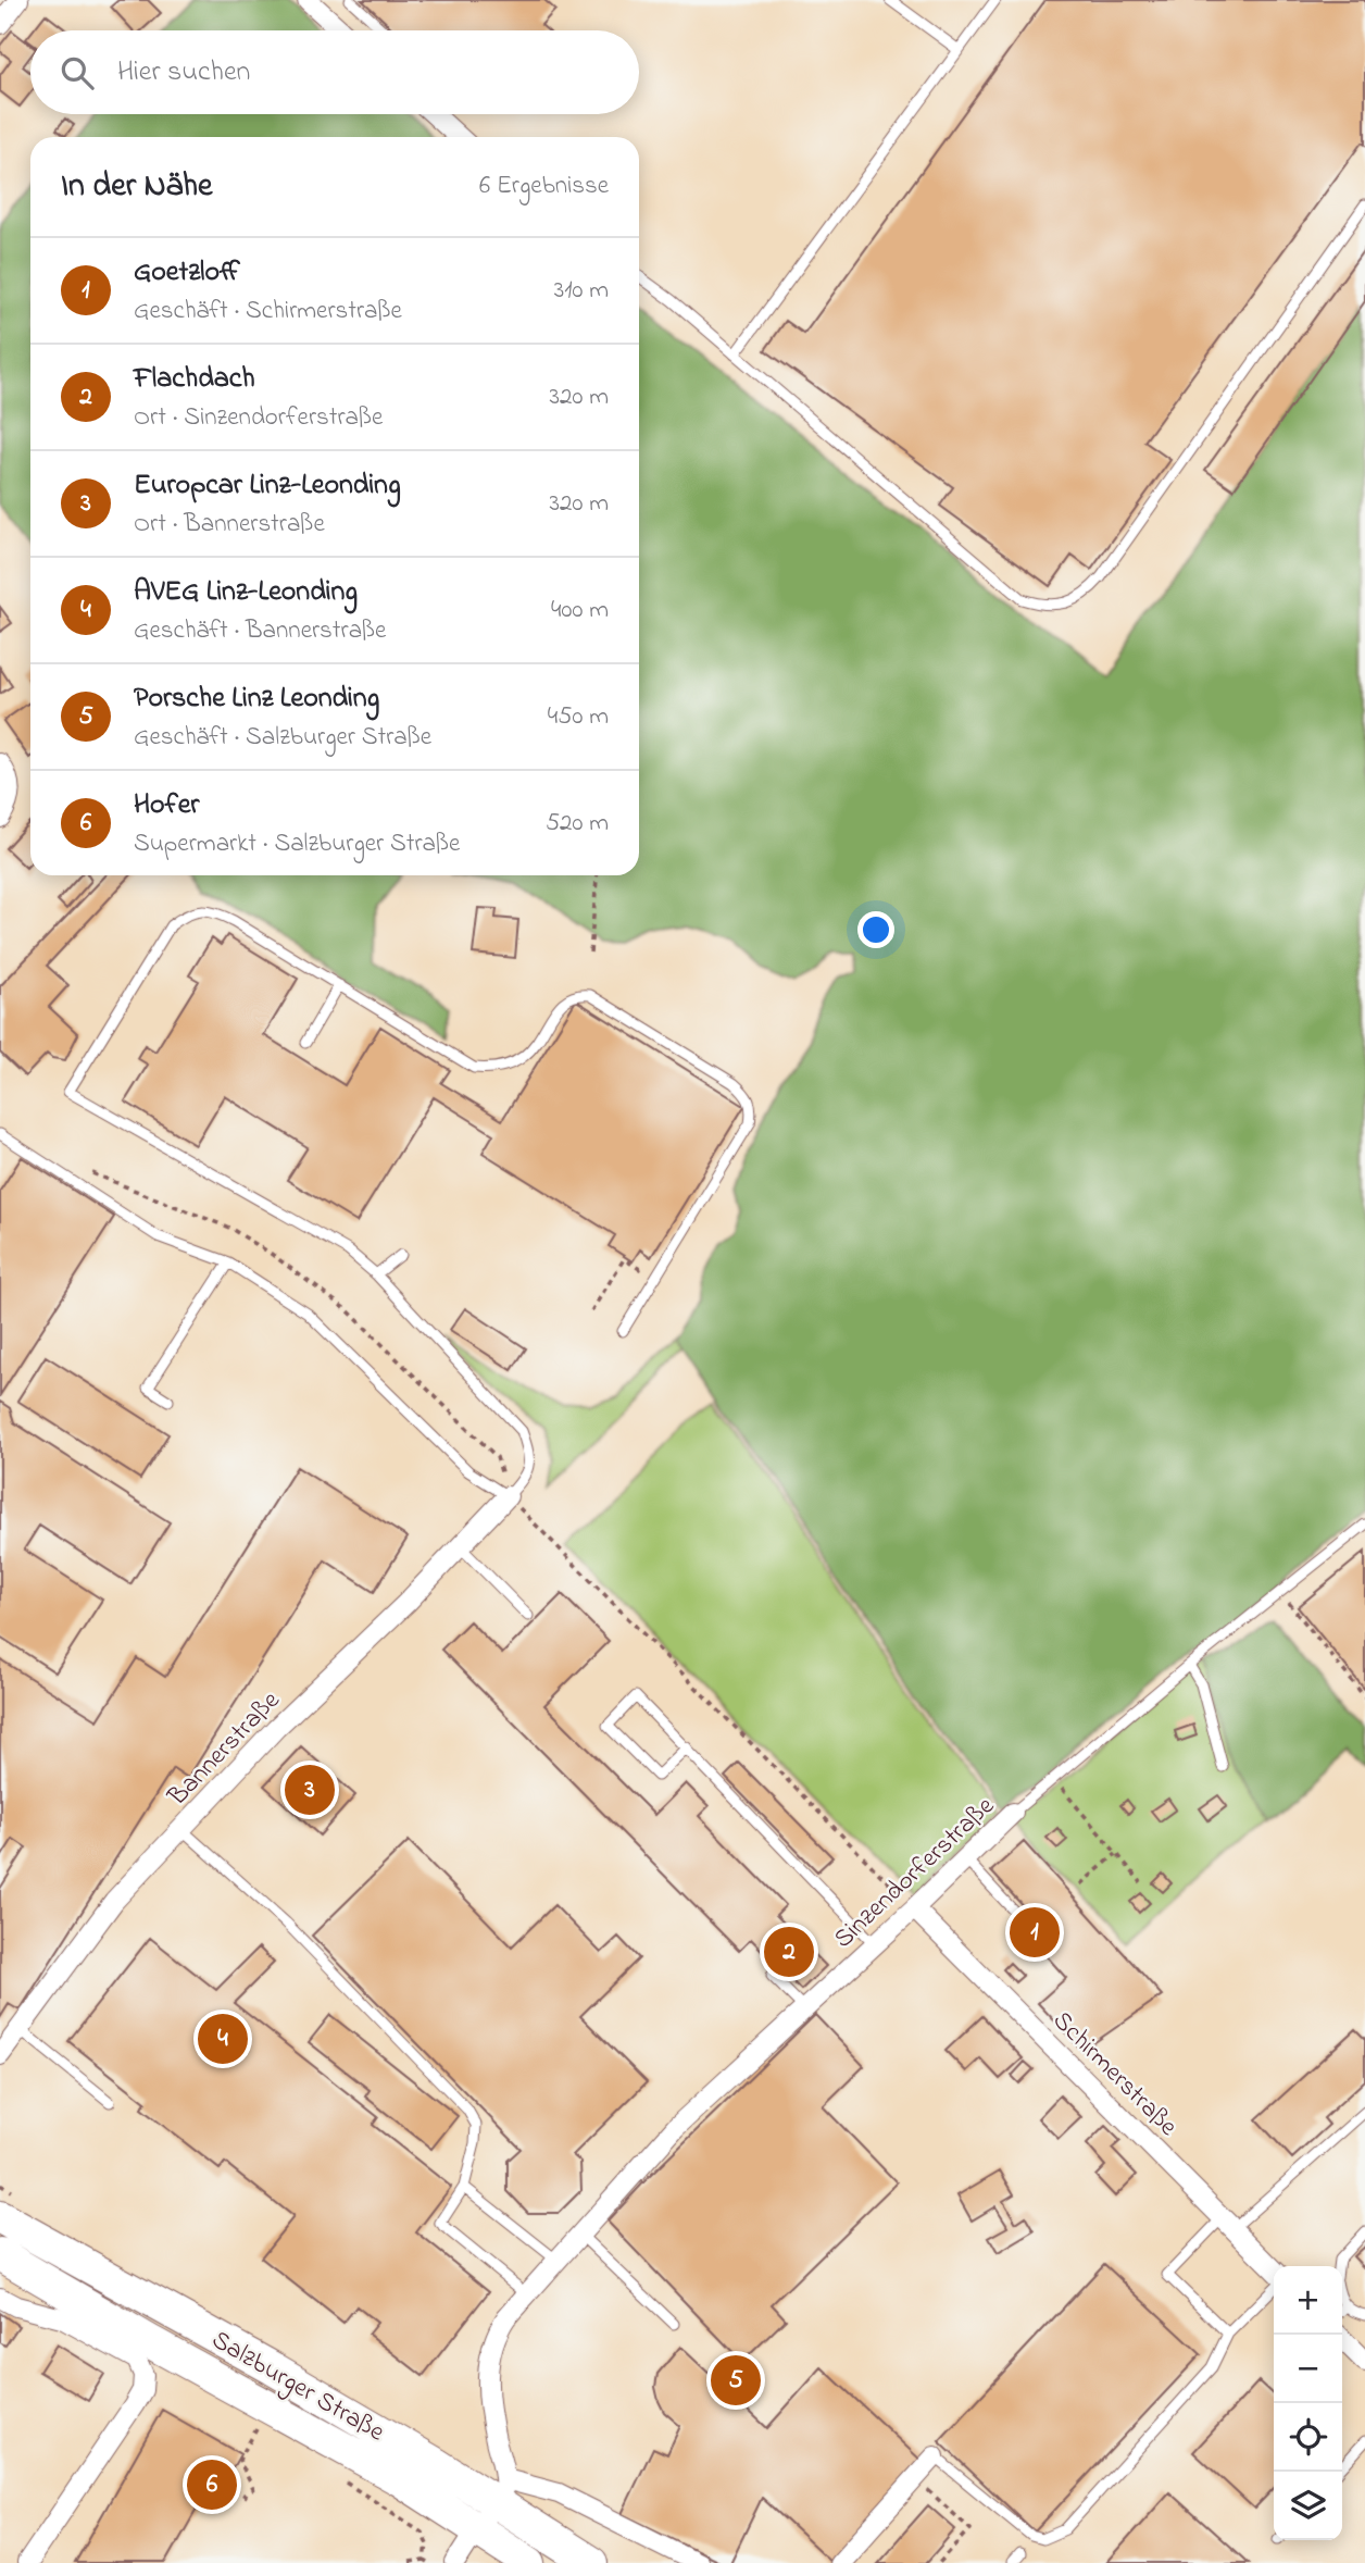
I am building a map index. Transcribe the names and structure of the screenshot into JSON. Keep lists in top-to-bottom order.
{
  "streets": {
    "main road": ["Salzburger Straße"],
    "street": ["Bannerstraße", "Sinzendorferstraße", "Schirmerstraße"]
  },
  "crossings": [
    ["Sinzendorferstraße", "Schirmerstraße"],
    ["Sinzendorferstraße", "Salzburger Straße"]
  ],
  "page": {
    "search": "Hier suchen",
    "heading": ["In der Nähe", "6 Ergebnisse"],
    "list": [
      {
        "mark": "1",
        "name": "Goetzloff",
        "note": "Geschäft · Schirmerstraße",
        "value": "310 m"
      },
      {
        "mark": "2",
        "name": "Flachdach",
        "note": "Ort · Sinzendorferstraße",
        "value": "320 m"
      },
      {
        "mark": "3",
        "name": "Europcar Linz-Leonding",
        "note": "Ort · Bannerstraße",
        "value": "320 m"
      },
      {
        "mark": "4",
        "name": "AVEG Linz-Leonding",
        "note": "Geschäft · Bannerstraße",
        "value": "400 m"
      },
      {
        "mark": "5",
        "name": "Porsche Linz Leonding",
        "note": "Geschäft · Salzburger Straße",
        "value": "450 m"
      },
      {
        "mark": "6",
        "name": "Hofer",
        "note": "Supermarkt · Salzburger Straße",
        "value": "520 m"
      }
    ],
    "pins": [
      "3",
      "1",
      "2",
      "4",
      "5",
      "6"
    ],
    "map_buttons": ["+", "−"]
  }
}
